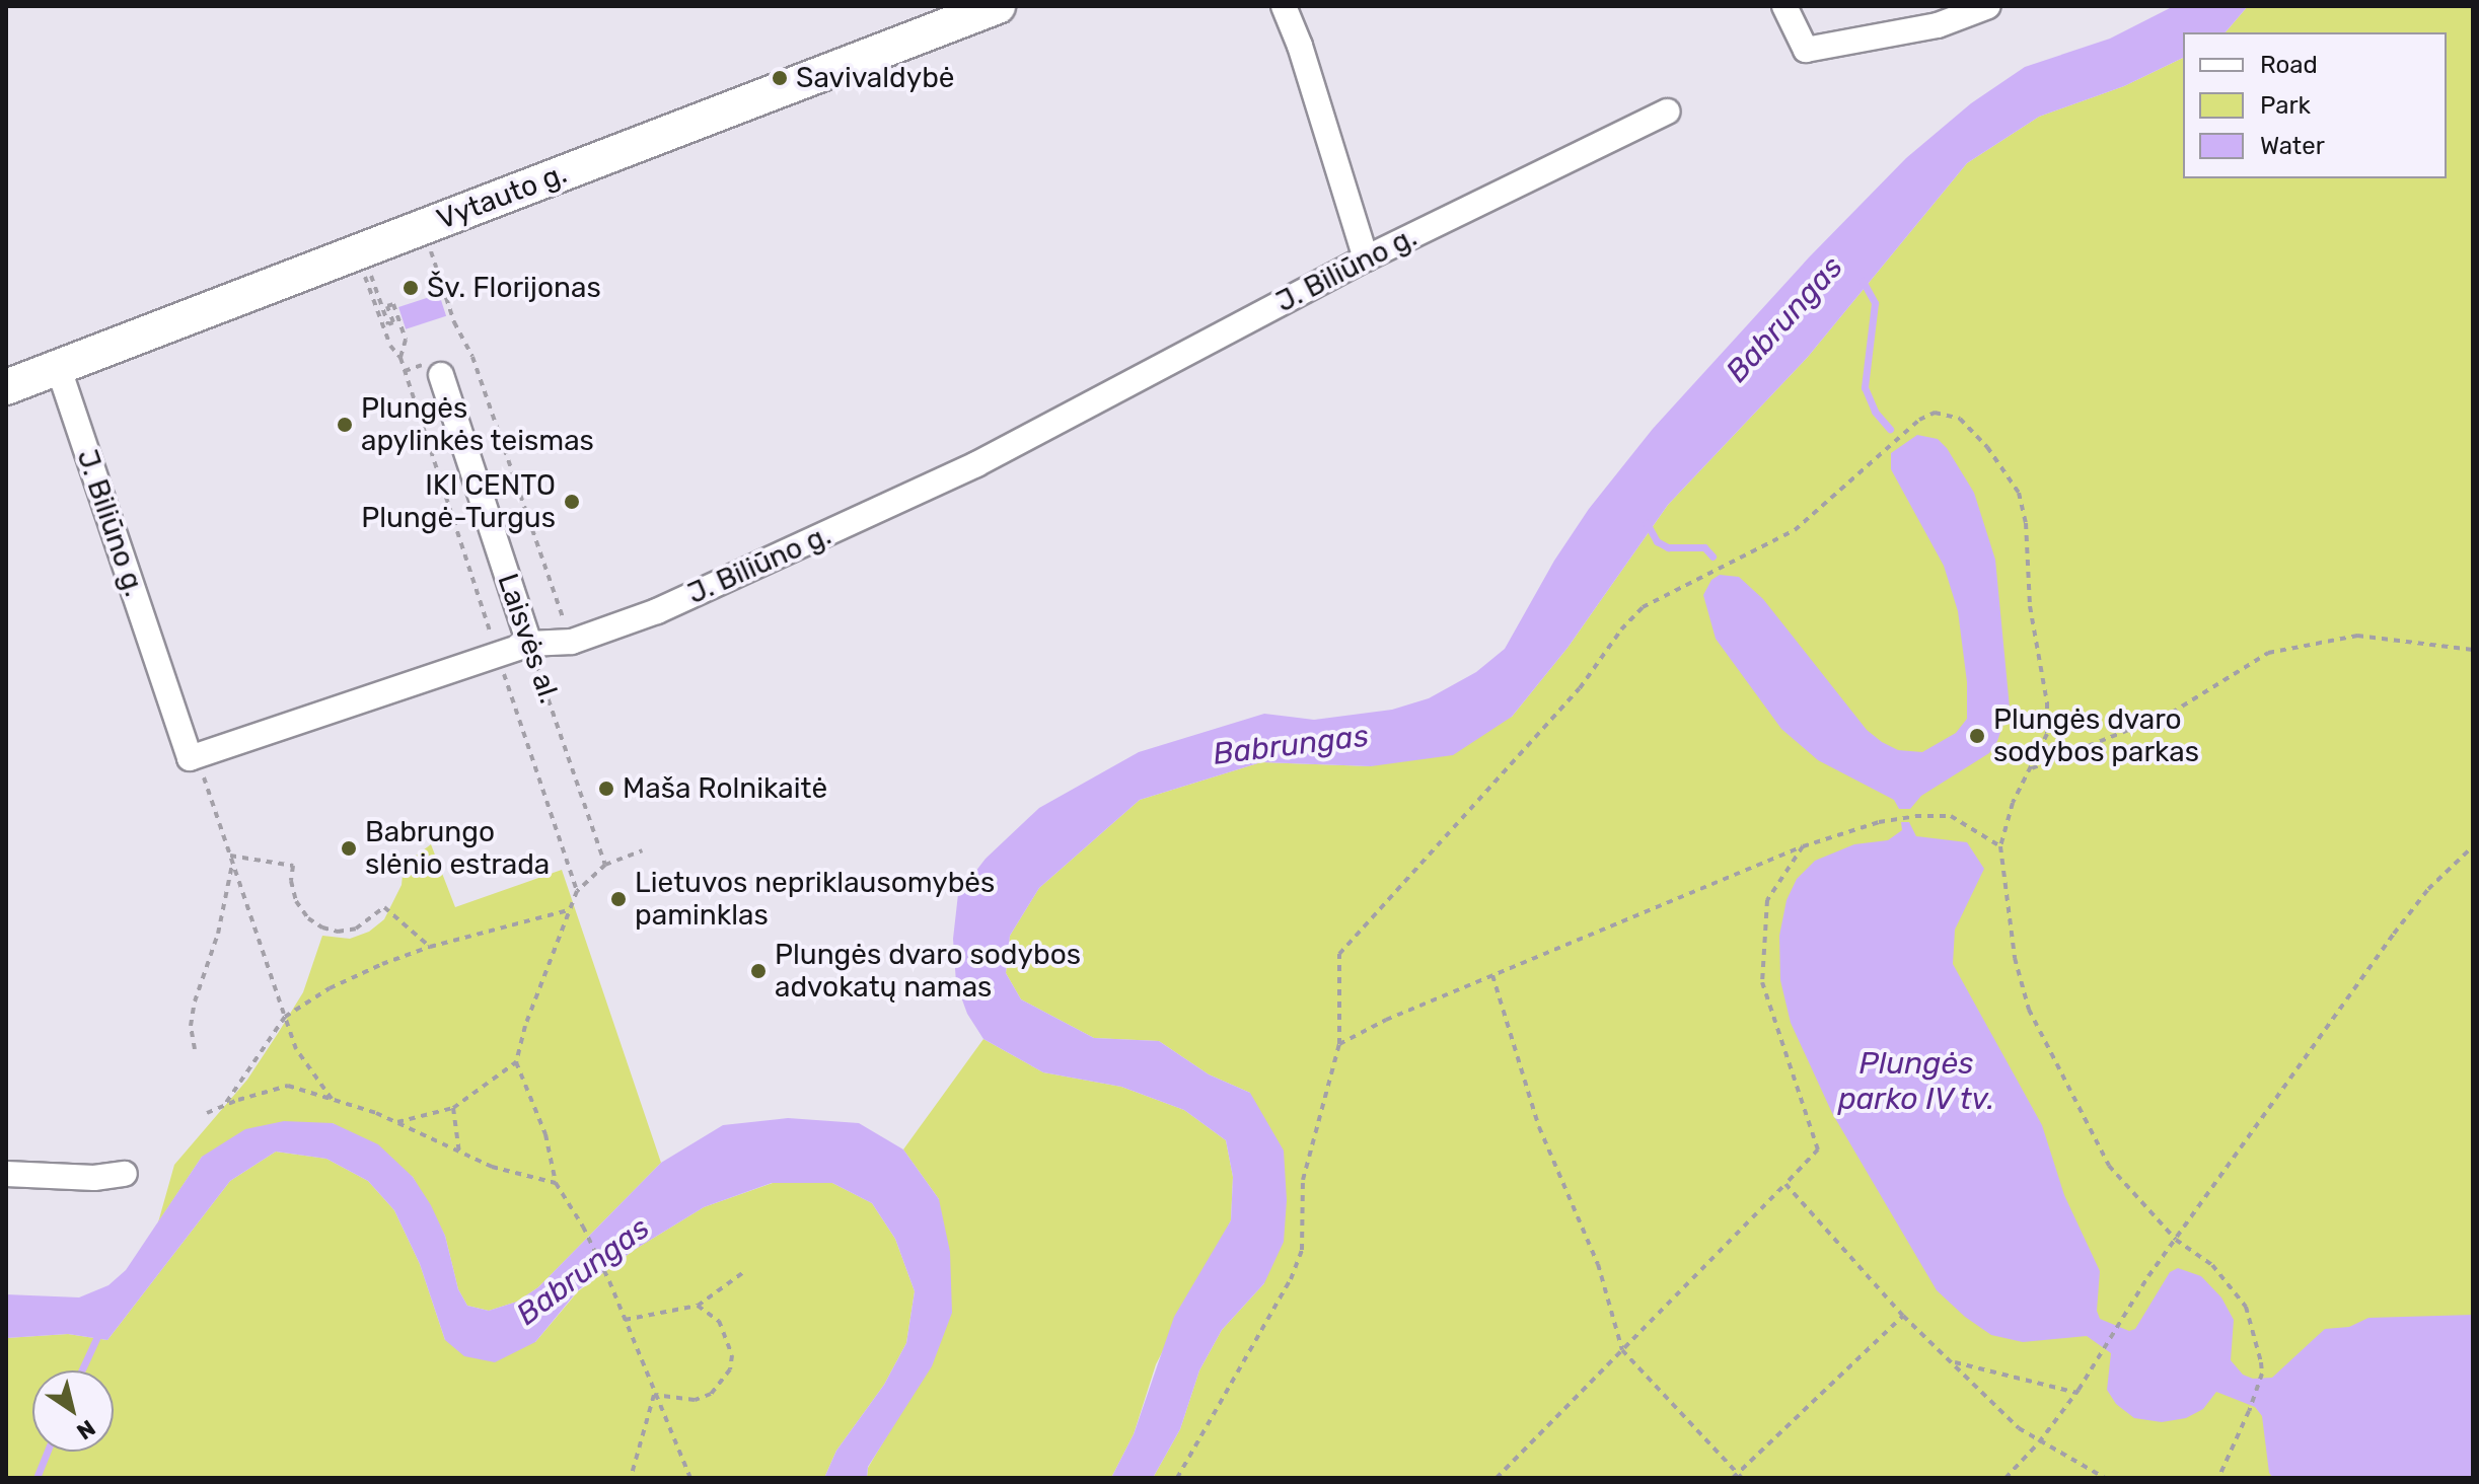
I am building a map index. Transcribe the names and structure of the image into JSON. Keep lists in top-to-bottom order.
{
  "streets": {
    "main road": ["Vytauto g."],
    "street": ["J. Biliūno g.", "Laisvės al."]
  },
  "crossings": [
    ["Vytauto g.", "J. Biliūno g."],
    ["J. Biliūno g.", "Laisvės al."]
  ],
  "water": ["Babrungas", "Plungės parko IV tv."],
  "places": [
    "Savivaldybė",
    "Šv. Florijonas",
    "Plungės apylinkės teismas",
    "IKI CENTO Plungė-Turgus",
    "Plungės dvaro sodybos parkas",
    "Maša Rolnikaitė",
    "Babrungo slėnio estrada",
    "Lietuvos nepriklausomybės paminklas",
    "Plungės dvaro sodybos advokatų namas"
  ],
  "legend": ["Road", "Park", "Water"],
  "north": "bottom right"
}
